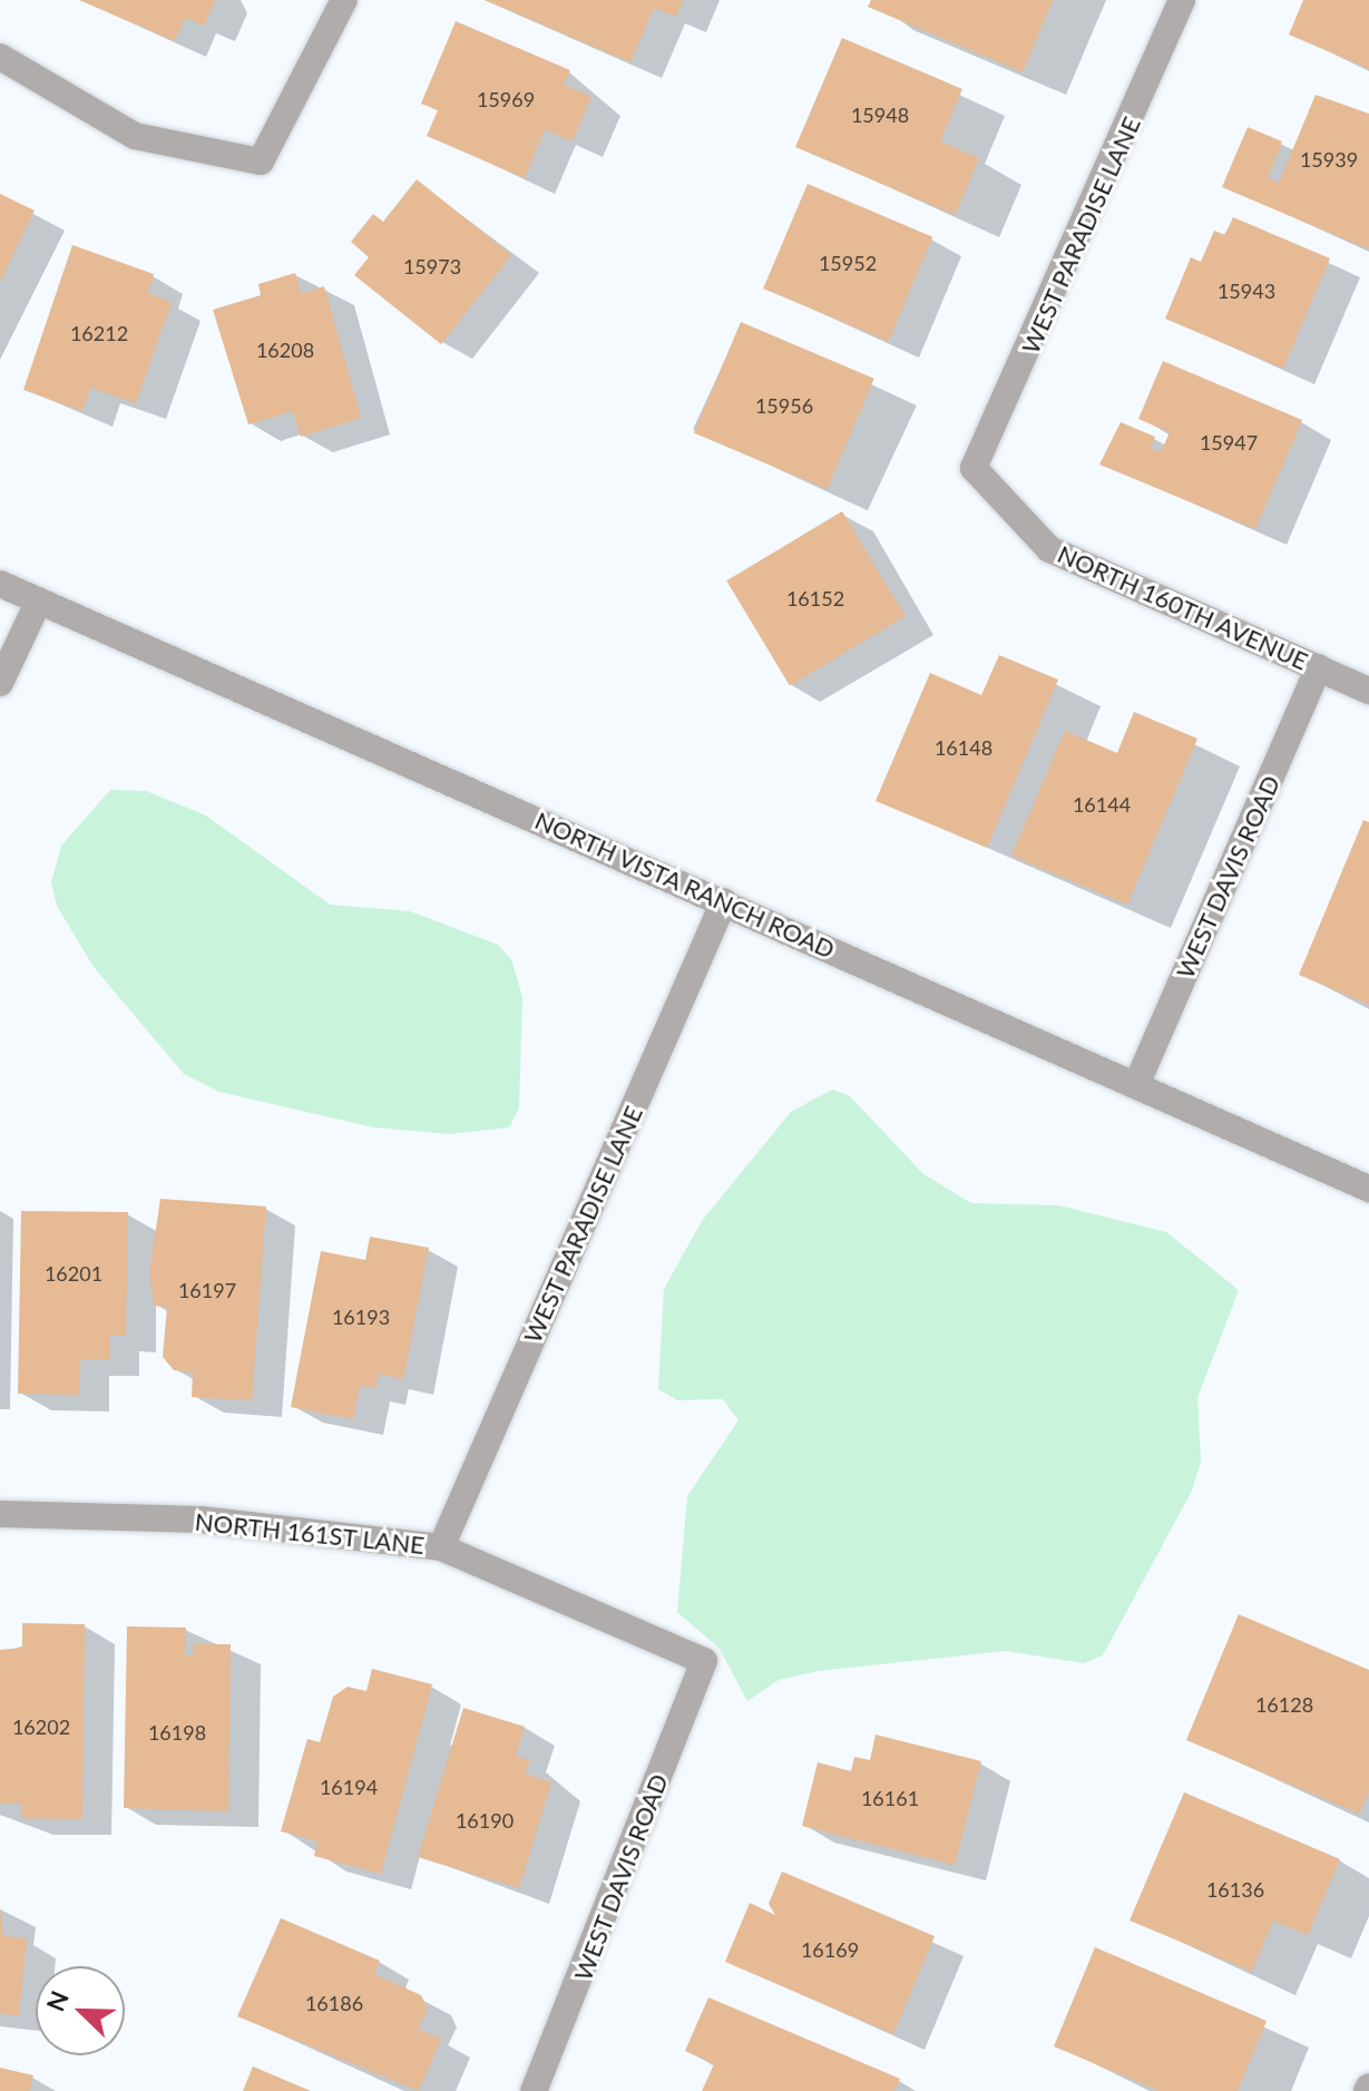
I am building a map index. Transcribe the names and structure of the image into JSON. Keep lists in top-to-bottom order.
{
  "streets": {
    "street": [
      "WEST PARADISE LANE",
      "NORTH 160TH AVENUE",
      "WEST DAVIS ROAD",
      "NORTH VISTA RANCH ROAD",
      "NORTH 161ST LANE"
    ]
  },
  "crossings": [
    ["WEST PARADISE LANE", "NORTH 160TH AVENUE"],
    ["WEST PARADISE LANE", "NORTH VISTA RANCH ROAD"],
    ["WEST PARADISE LANE", "NORTH 161ST LANE"],
    ["NORTH 160TH AVENUE", "WEST DAVIS ROAD"],
    ["WEST DAVIS ROAD", "NORTH VISTA RANCH ROAD"],
    ["WEST DAVIS ROAD", "NORTH 161ST LANE"]
  ],
  "house_numbers": [
    "15969",
    "15948",
    "15939",
    "15952",
    "15973",
    "15943",
    "16212",
    "16208",
    "15956",
    "15947",
    "16152",
    "16148",
    "16144",
    "16201",
    "16197",
    "16193",
    "16128",
    "16202",
    "16198",
    "16194",
    "16161",
    "16190",
    "16136",
    "16169",
    "16186"
  ],
  "north": "top left"
}
